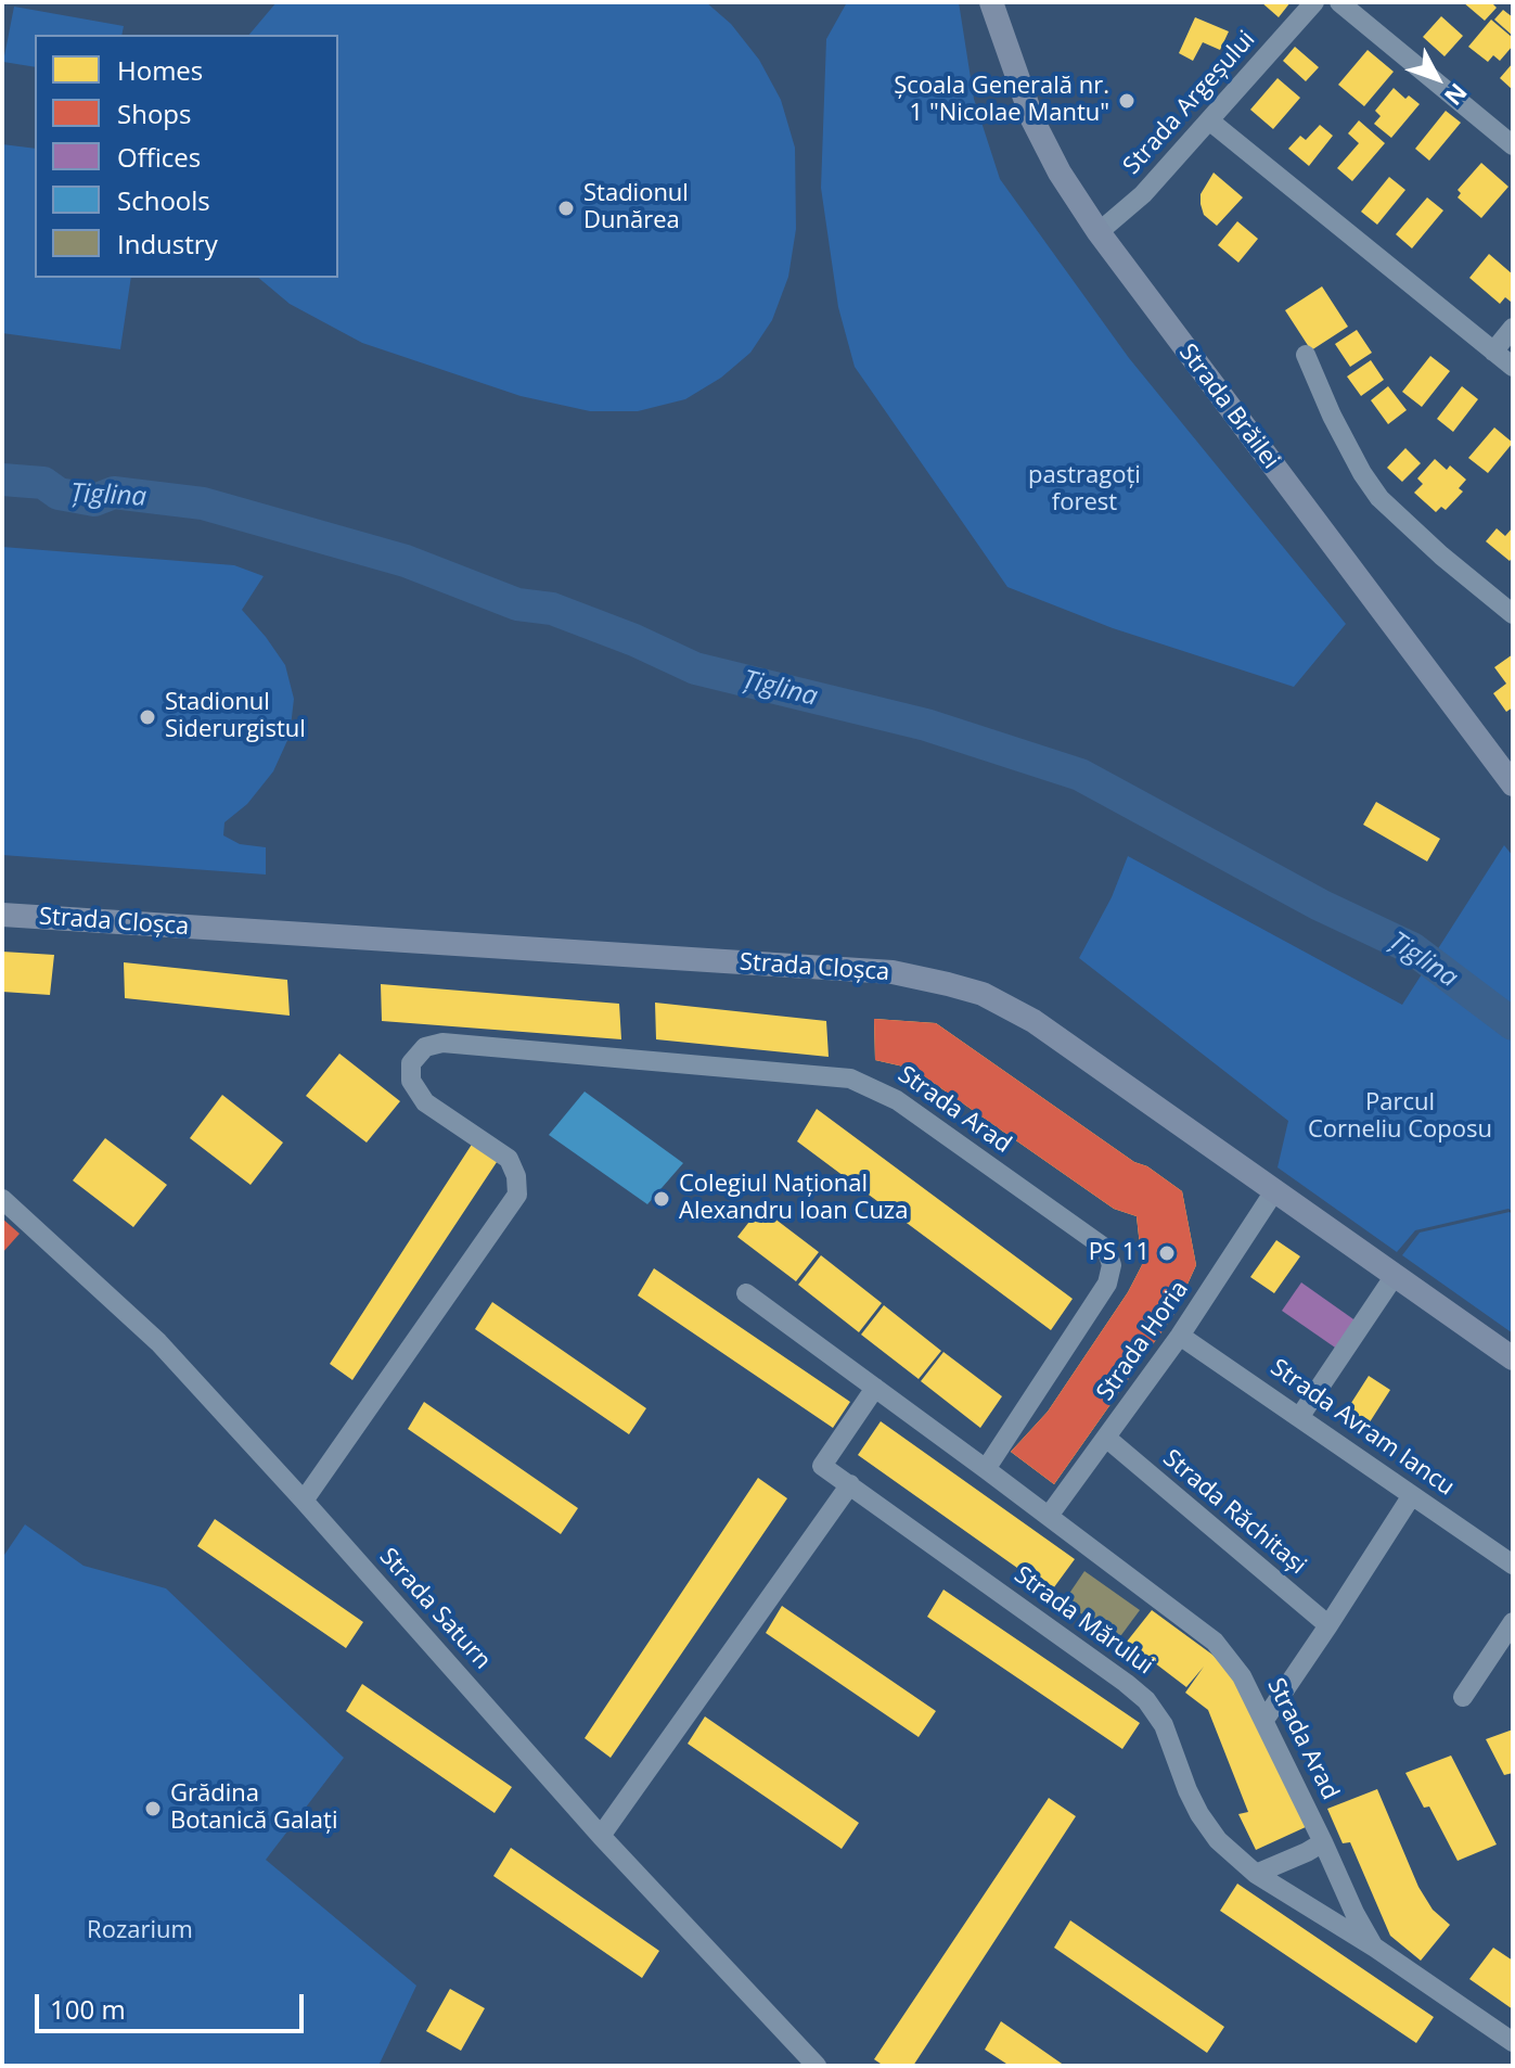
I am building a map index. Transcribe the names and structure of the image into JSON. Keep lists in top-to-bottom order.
{
  "streets": {
    "main road": ["Strada Brăilei", "Strada Cloșca"],
    "street": [
      "Strada Argeșului",
      "Strada Arad",
      "Strada Horia",
      "Strada Avram Iancu",
      "Strada Răchitași",
      "Strada Saturn",
      "Strada Mărului"
    ]
  },
  "crossings": [
    ["Strada Argeșului", "Strada Brăilei"],
    ["Strada Cloșca", "Strada Horia"],
    ["Strada Arad", "Strada Horia"],
    ["Strada Arad", "Strada Saturn"],
    ["Strada Arad", "Strada Mărului"],
    ["Strada Horia", "Strada Avram Iancu"],
    ["Strada Horia", "Strada Răchitași"]
  ],
  "water": ["Țiglina"],
  "parks": ["pastragoți forest", "Parcul Corneliu Coposu", "Rozarium"],
  "places": [
    "Școala Generală nr. 1 \"Nicolae Mantu\"",
    "Stadionul Dunărea",
    "Stadionul Siderurgistul",
    "Colegiul Național Alexandru Ioan Cuza",
    "PS 11",
    "Grădina Botanică Galați"
  ],
  "legend": [
    "Homes",
    "Shops",
    "Offices",
    "Schools",
    "Industry"
  ],
  "scale_bar": "100 m",
  "north": "bottom right"
}
